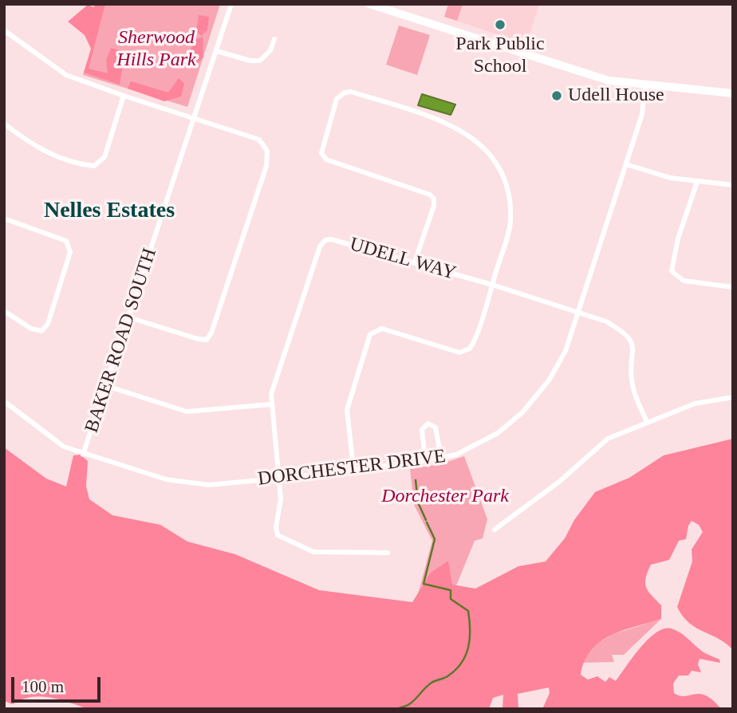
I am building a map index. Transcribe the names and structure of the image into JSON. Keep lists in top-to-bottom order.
{
  "streets": {
    "street": ["UDELL WAY", "BAKER ROAD SOUTH", "DORCHESTER DRIVE"]
  },
  "crossings": [
    ["UDELL WAY", "DORCHESTER DRIVE"],
    ["BAKER ROAD SOUTH", "DORCHESTER DRIVE"]
  ],
  "districts": ["Nelles Estates"],
  "parks": ["Sherwood Hills Park", "Dorchester Park"],
  "places": ["Park Public School", "Udell House"],
  "scale_bar": "100 m"
}
